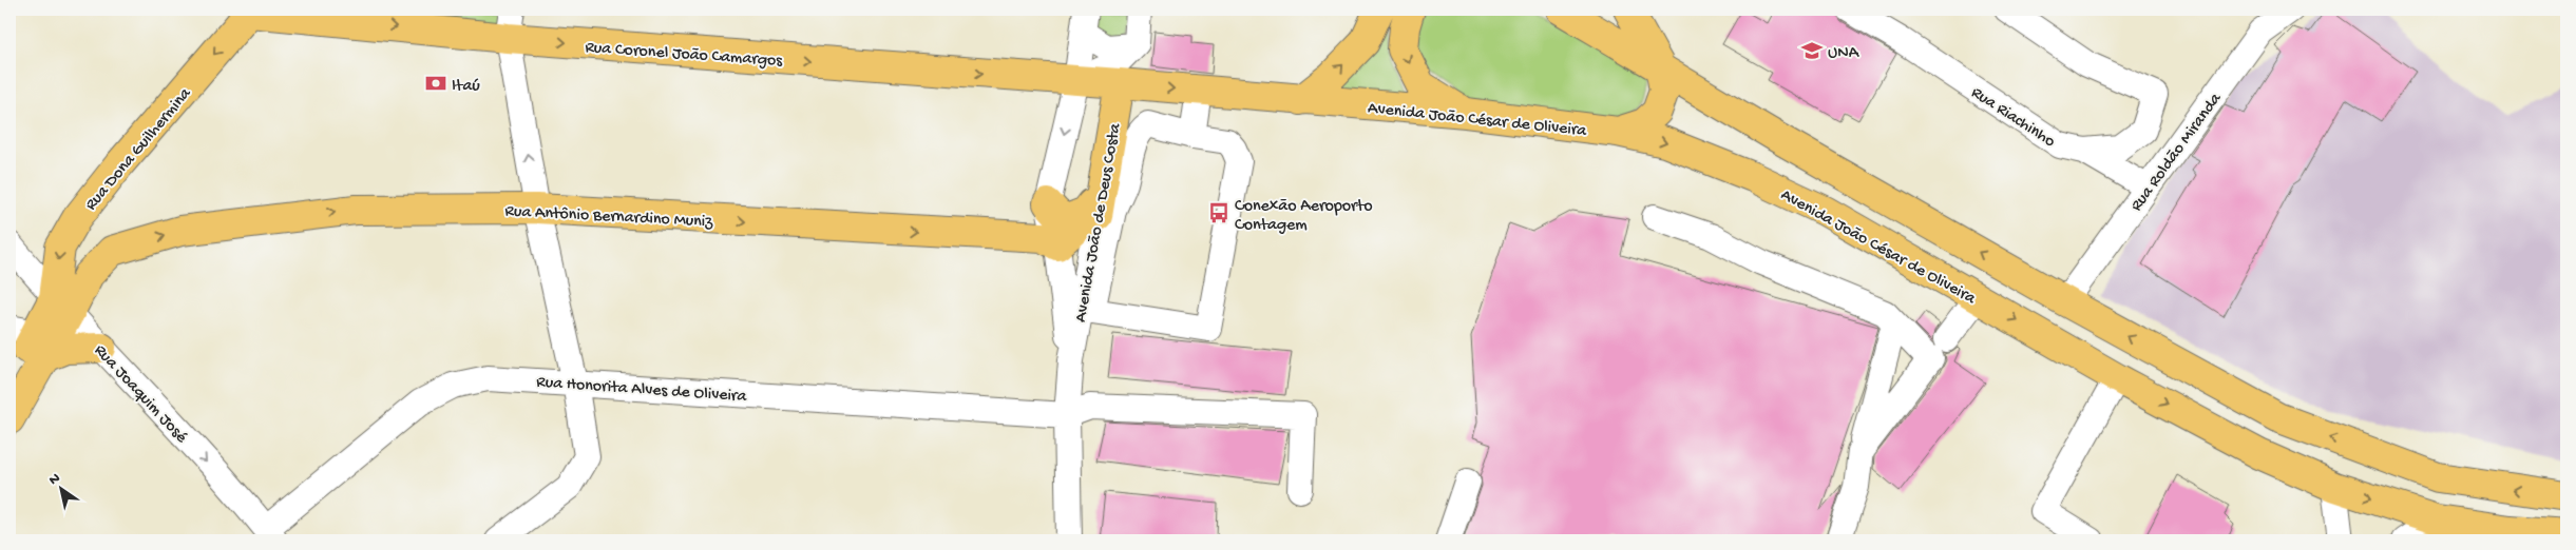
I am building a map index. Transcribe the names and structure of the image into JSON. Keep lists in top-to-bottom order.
{
  "streets": {
    "main road": [
      "Rua Coronel João Camargos",
      "Avenida João César de Oliveira",
      "Rua Dona Guilhermina",
      "Rua Antônio Bernardino Muniz",
      "Avenida João de Deus Costa"
    ],
    "street": [
      "Rua Riachinho",
      "Rua Roldão Miranda",
      "Rua Honorita Alves de Oliveira",
      "Rua Joaquim José"
    ]
  },
  "crossings": [
    ["Rua Coronel João Camargos", "Avenida João César de Oliveira"],
    ["Rua Coronel João Camargos", "Rua Dona Guilhermina"],
    ["Rua Coronel João Camargos", "Avenida João de Deus Costa"],
    ["Avenida João César de Oliveira", "Avenida João de Deus Costa"],
    ["Rua Dona Guilhermina", "Rua Joaquim José"],
    ["Rua Antônio Bernardino Muniz", "Avenida João de Deus Costa"],
    ["Avenida João de Deus Costa", "Rua Honorita Alves de Oliveira"],
    ["Rua Honorita Alves de Oliveira", "Rua Joaquim José"]
  ],
  "one_way": [
    "Rua Coronel João Camargos",
    "Rua Dona Guilhermina",
    "Rua Antônio Bernardino Muniz",
    "Rua Joaquim José"
  ],
  "places": {
    "school or university": ["UNA"],
    "bank": ["Itaú"],
    "bus stop": ["Conexão Aeroporto Contagem"]
  },
  "north": "top left"
}
